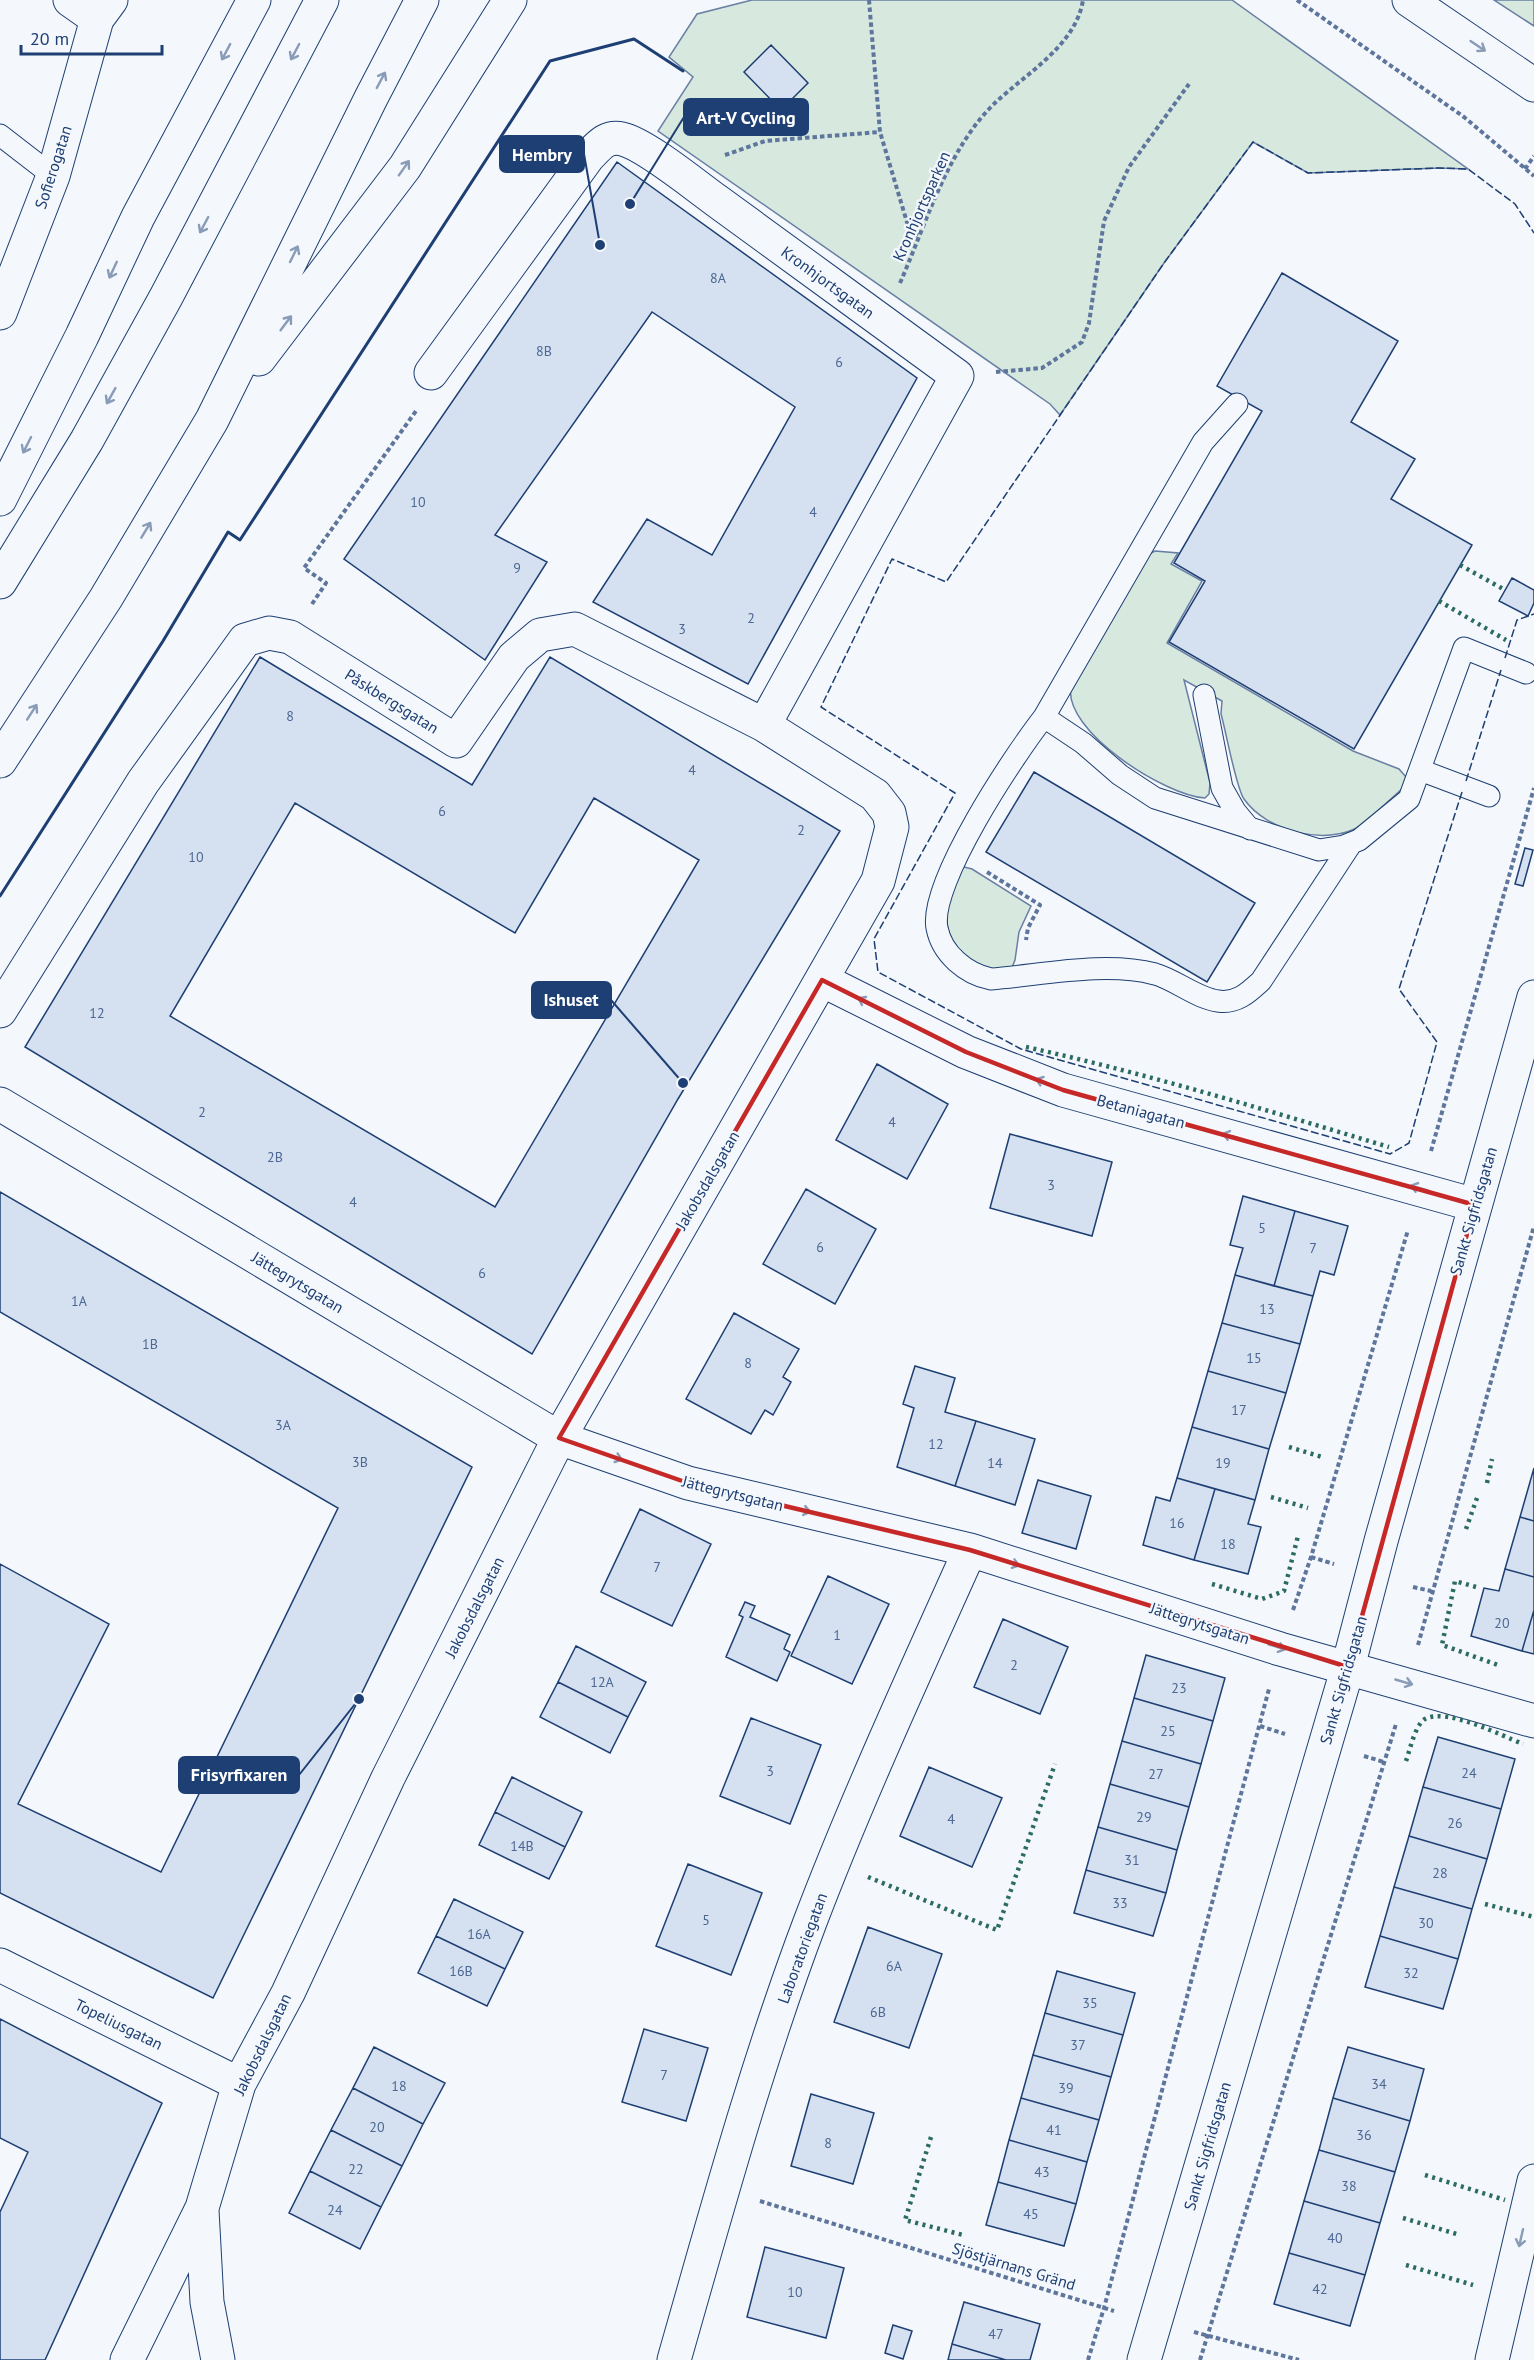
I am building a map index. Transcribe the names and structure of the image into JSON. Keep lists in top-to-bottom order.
{
  "streets": {
    "main road": [
      "Sofierogatan",
      "Kronhjortsgatan",
      "Påskbergsgatan",
      "Betaniagatan",
      "Jakobsdalsgatan",
      "Sankt Sigfridsgatan",
      "Jättegrytsgatan",
      "Laboratoriegatan",
      "Topeliusgatan"
    ],
    "path": ["Kronhjortsparken", "Sjöstjärnans Gränd"]
  },
  "crossings": [
    ["Kronhjortsparken", "Kronhjortsgatan"],
    ["Påskbergsgatan", "Jakobsdalsgatan"],
    ["Betaniagatan", "Jakobsdalsgatan"],
    ["Betaniagatan", "Sankt Sigfridsgatan"],
    ["Jakobsdalsgatan", "Jättegrytsgatan"],
    ["Jakobsdalsgatan", "Topeliusgatan"],
    ["Sankt Sigfridsgatan", "Jättegrytsgatan"],
    ["Sankt Sigfridsgatan", "Sjöstjärnans Gränd"],
    ["Jättegrytsgatan", "Laboratoriegatan"],
    ["Laboratoriegatan", "Sjöstjärnans Gränd"]
  ],
  "one_way": ["Betaniagatan", "Jättegrytsgatan"],
  "places": [
    "Art-V Cycling",
    "Hembry",
    "Ishuset",
    "Frisyrfixaren"
  ],
  "house_numbers": [
    "8A",
    "8B",
    "6",
    "10",
    "4",
    "9",
    "2",
    "3",
    "8",
    "4",
    "6",
    "2",
    "10",
    "12",
    "2",
    "4",
    "2B",
    "3",
    "4",
    "5",
    "6",
    "7",
    "6",
    "1A",
    "13",
    "1B",
    "15",
    "8",
    "17",
    "3A",
    "12",
    "3B",
    "14",
    "19",
    "16",
    "18",
    "7",
    "20",
    "1",
    "2",
    "12A",
    "23",
    "25",
    "3",
    "24",
    "27",
    "29",
    "4",
    "26",
    "14B",
    "31",
    "28",
    "33",
    "5",
    "30",
    "16A",
    "6A",
    "16B",
    "32",
    "35",
    "6B",
    "37",
    "7",
    "34",
    "18",
    "39",
    "20",
    "41",
    "36",
    "8",
    "22",
    "43",
    "38",
    "24",
    "45",
    "40",
    "42",
    "10",
    "47"
  ],
  "scale_bar": "20 m"
}
